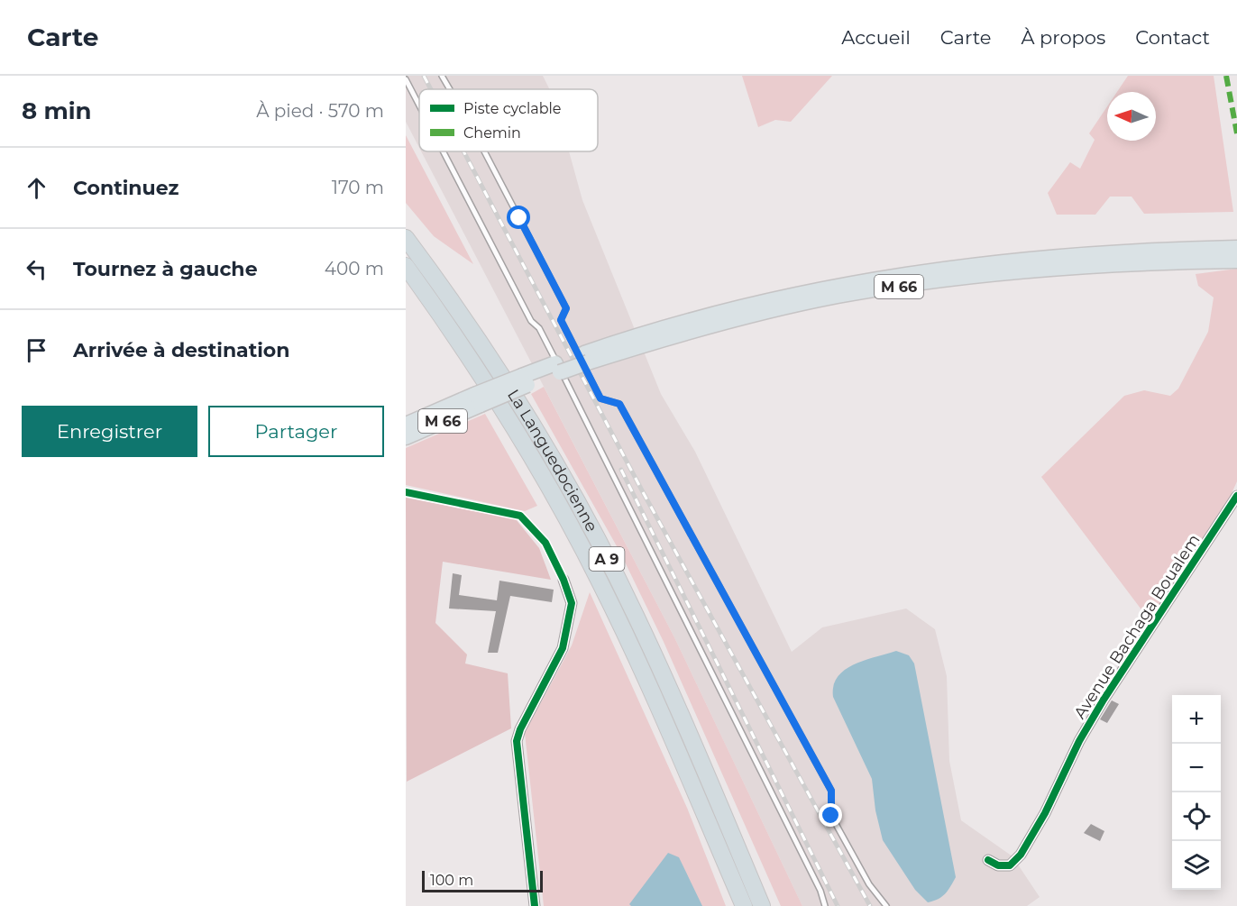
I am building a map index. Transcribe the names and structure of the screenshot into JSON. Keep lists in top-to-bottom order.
{
  "streets": {
    "highway": ["M 66", "La Languedocienne", "A 9"],
    "street": ["Avenue Bachaga Boualem"]
  },
  "legend": ["Piste cyclable", "Chemin"],
  "scale_bar": "100 m",
  "north": "left",
  "page": {
    "header": "Carte",
    "nav": [
      "Accueil",
      "Carte",
      "À propos",
      "Contact"
    ],
    "heading": ["8 min", "À pied · 570 m"],
    "list": [
      ["Continuez", "170 m"],
      ["Tournez à gauche", "400 m"],
      "Arrivée à destination"
    ],
    "buttons": ["Enregistrer", "Partager"],
    "map_buttons": ["+", "−"],
    "scale": "100 m"
  }
}
